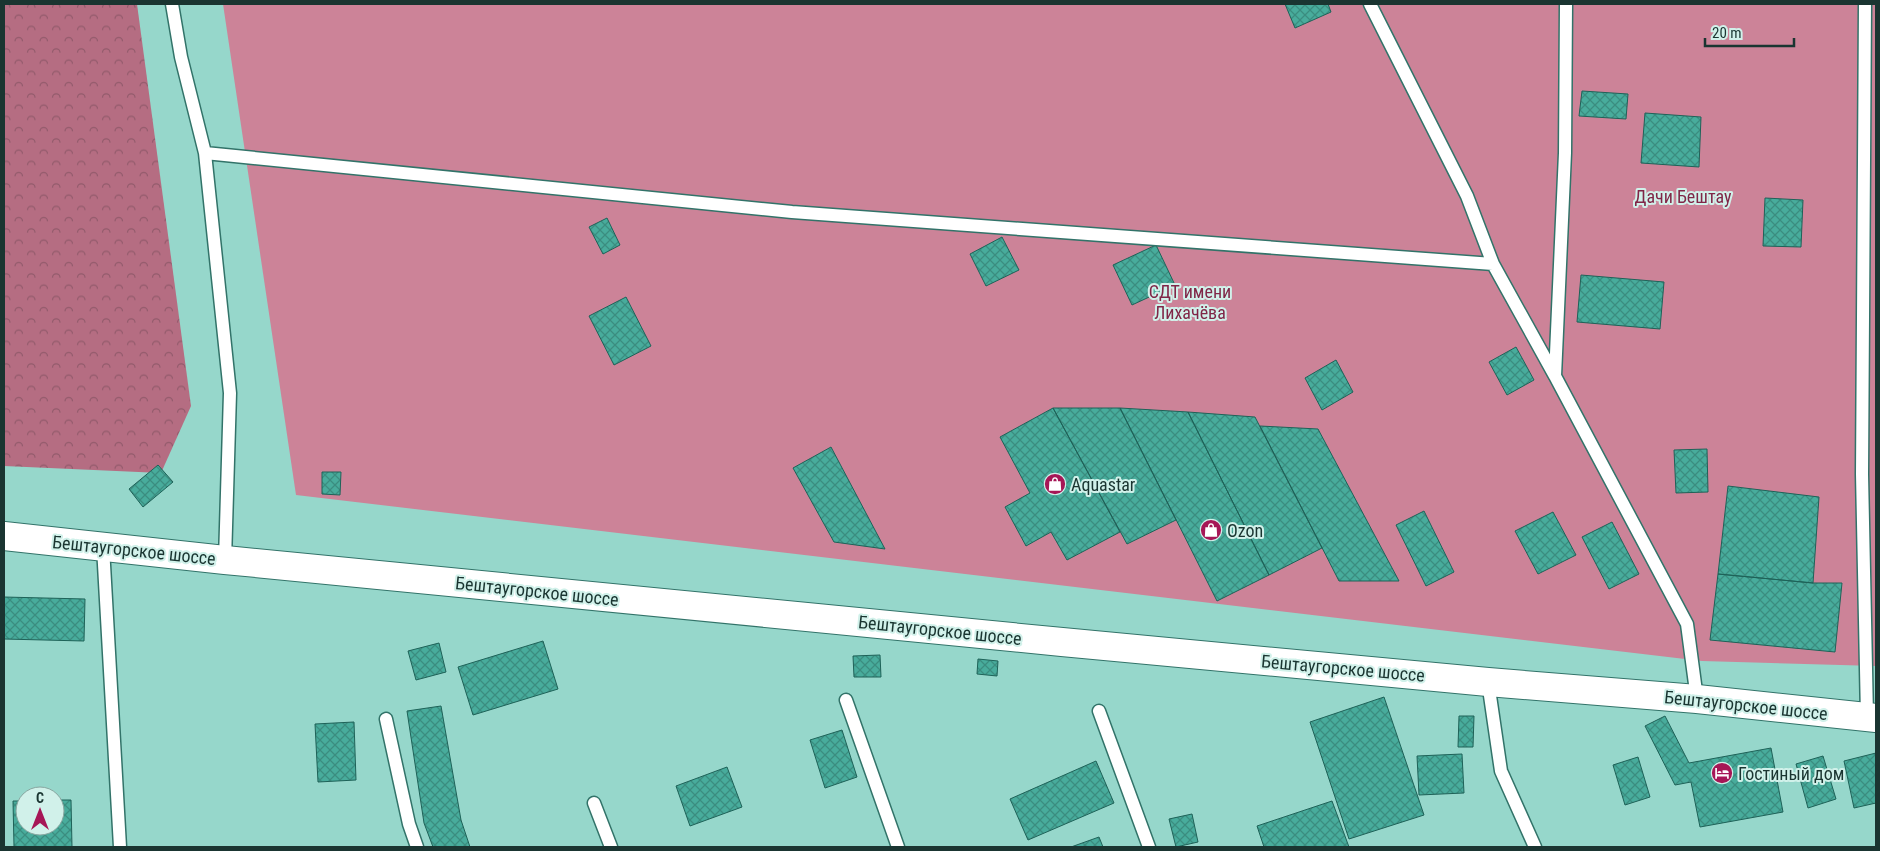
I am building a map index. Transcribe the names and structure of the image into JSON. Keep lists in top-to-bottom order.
{
  "streets": {
    "main road": ["Бештаугорское шоссе"]
  },
  "parks": ["Дачи Бештау", "СДТ имени Лихачёва"],
  "places": {
    "shop": ["Aquastar", "Ozon"],
    "hotel": ["Гостиный дом"]
  },
  "scale_bar": "20 m",
  "north": "top"
}
